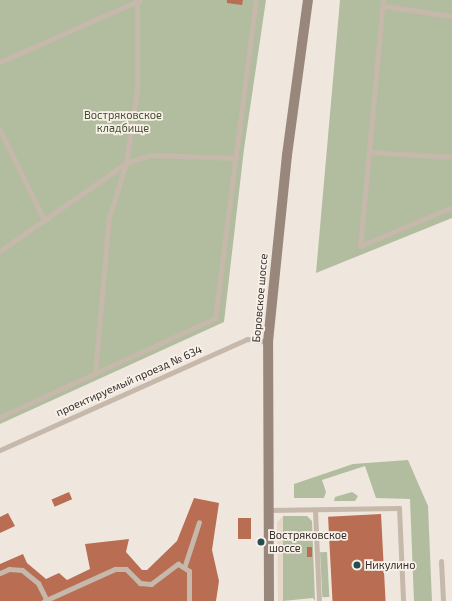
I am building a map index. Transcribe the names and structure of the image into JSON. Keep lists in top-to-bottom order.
{
  "streets": {
    "street": ["Боровское шоссе"],
    "lane": ["проектируемый проезд № 634"]
  },
  "crossings": [
    ["Боровское шоссе", "проектируемый проезд № 634"]
  ],
  "parks": ["Востряковское кладбище"],
  "places": ["Востряковское шоссе", "Никулино"]
}
